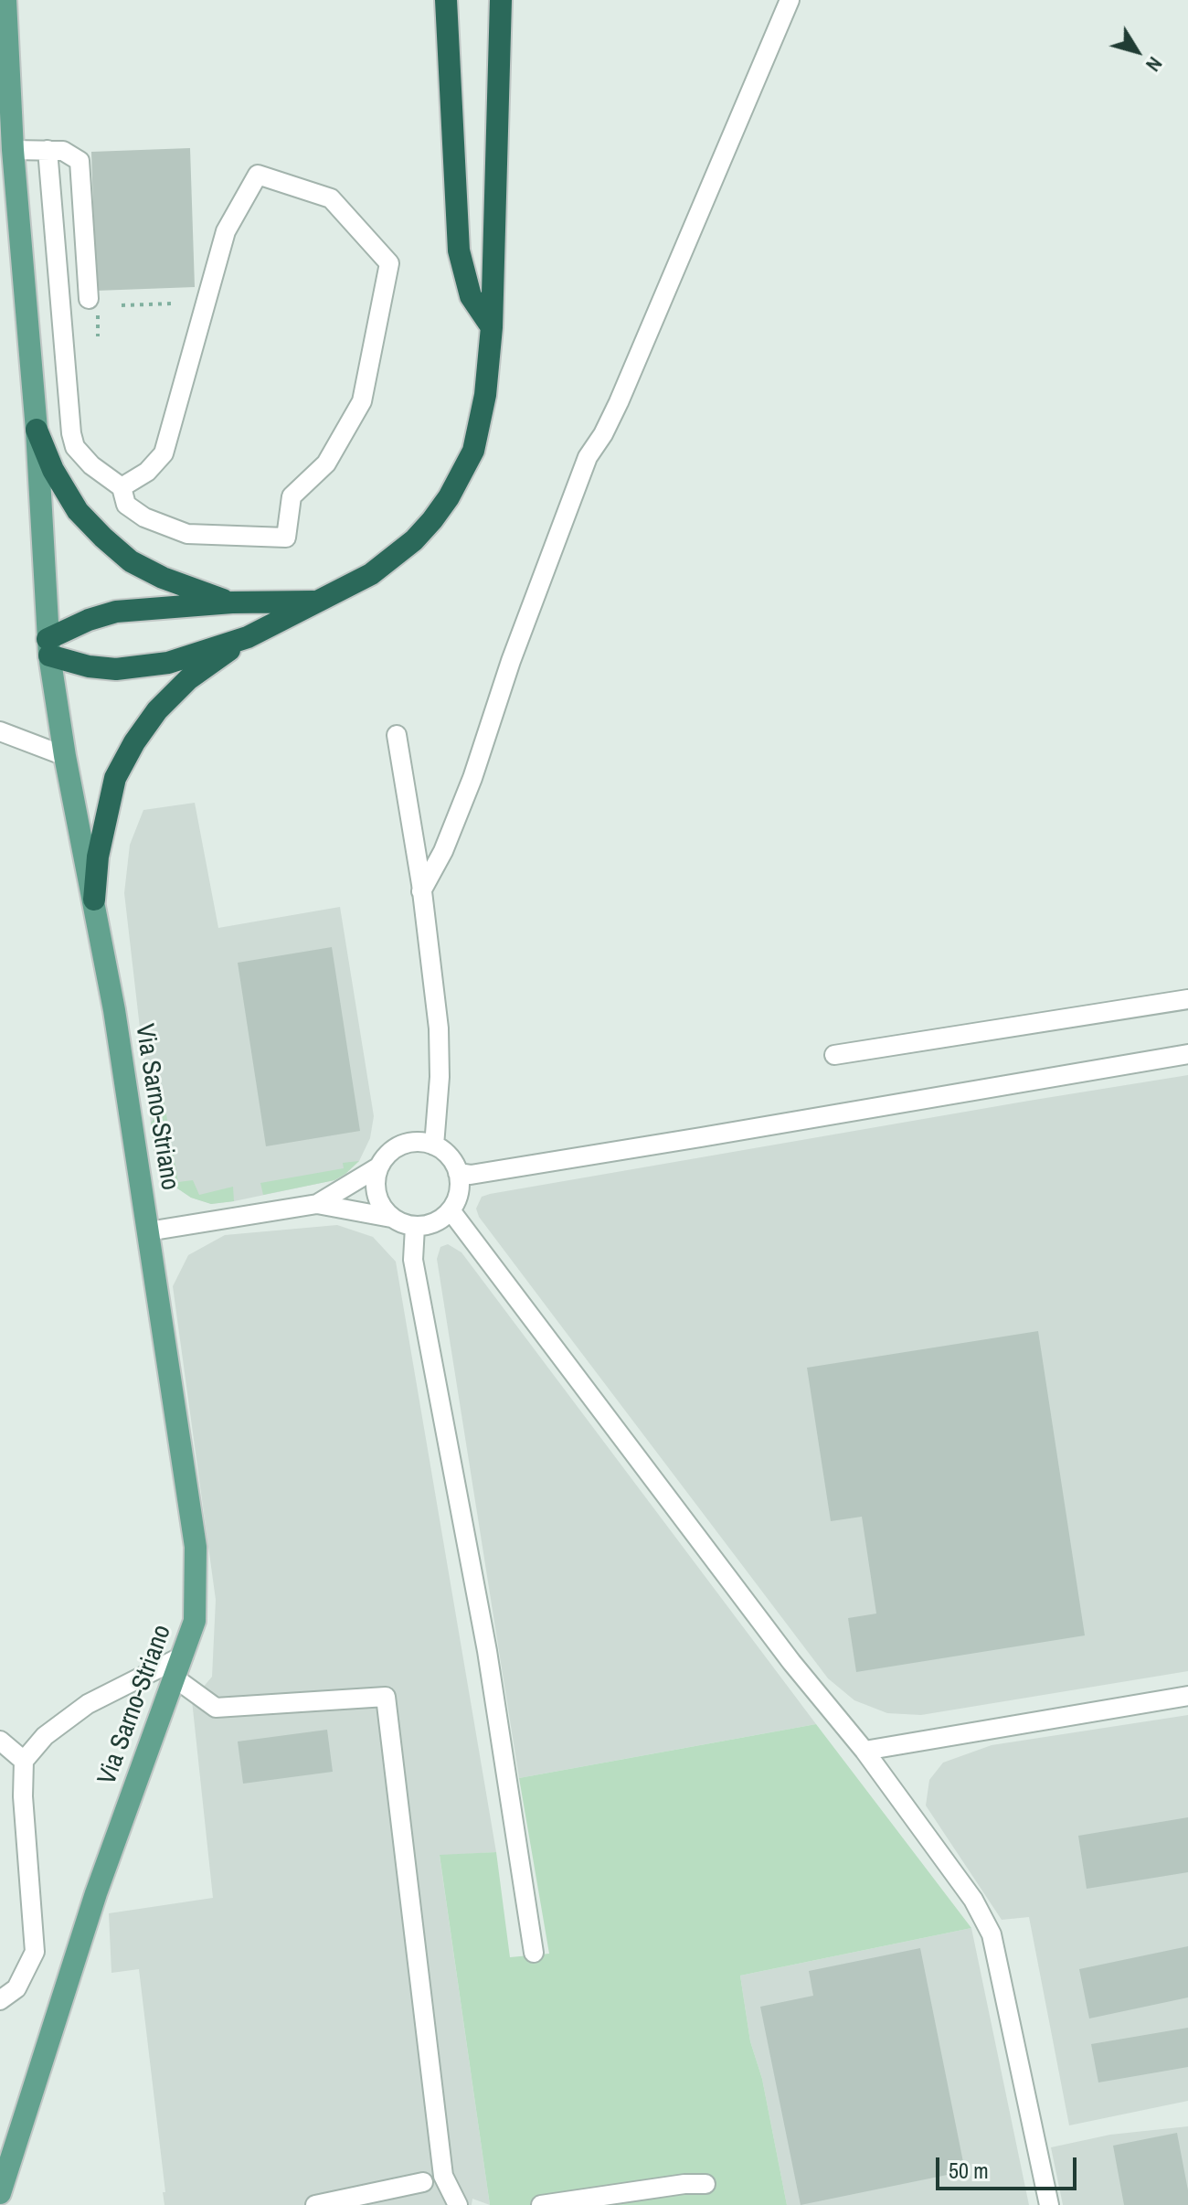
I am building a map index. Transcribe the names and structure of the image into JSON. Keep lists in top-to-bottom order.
{
  "streets": {
    "main road": ["Via Sarno-Striano"]
  },
  "scale_bar": "50 m",
  "north": "bottom right"
}
